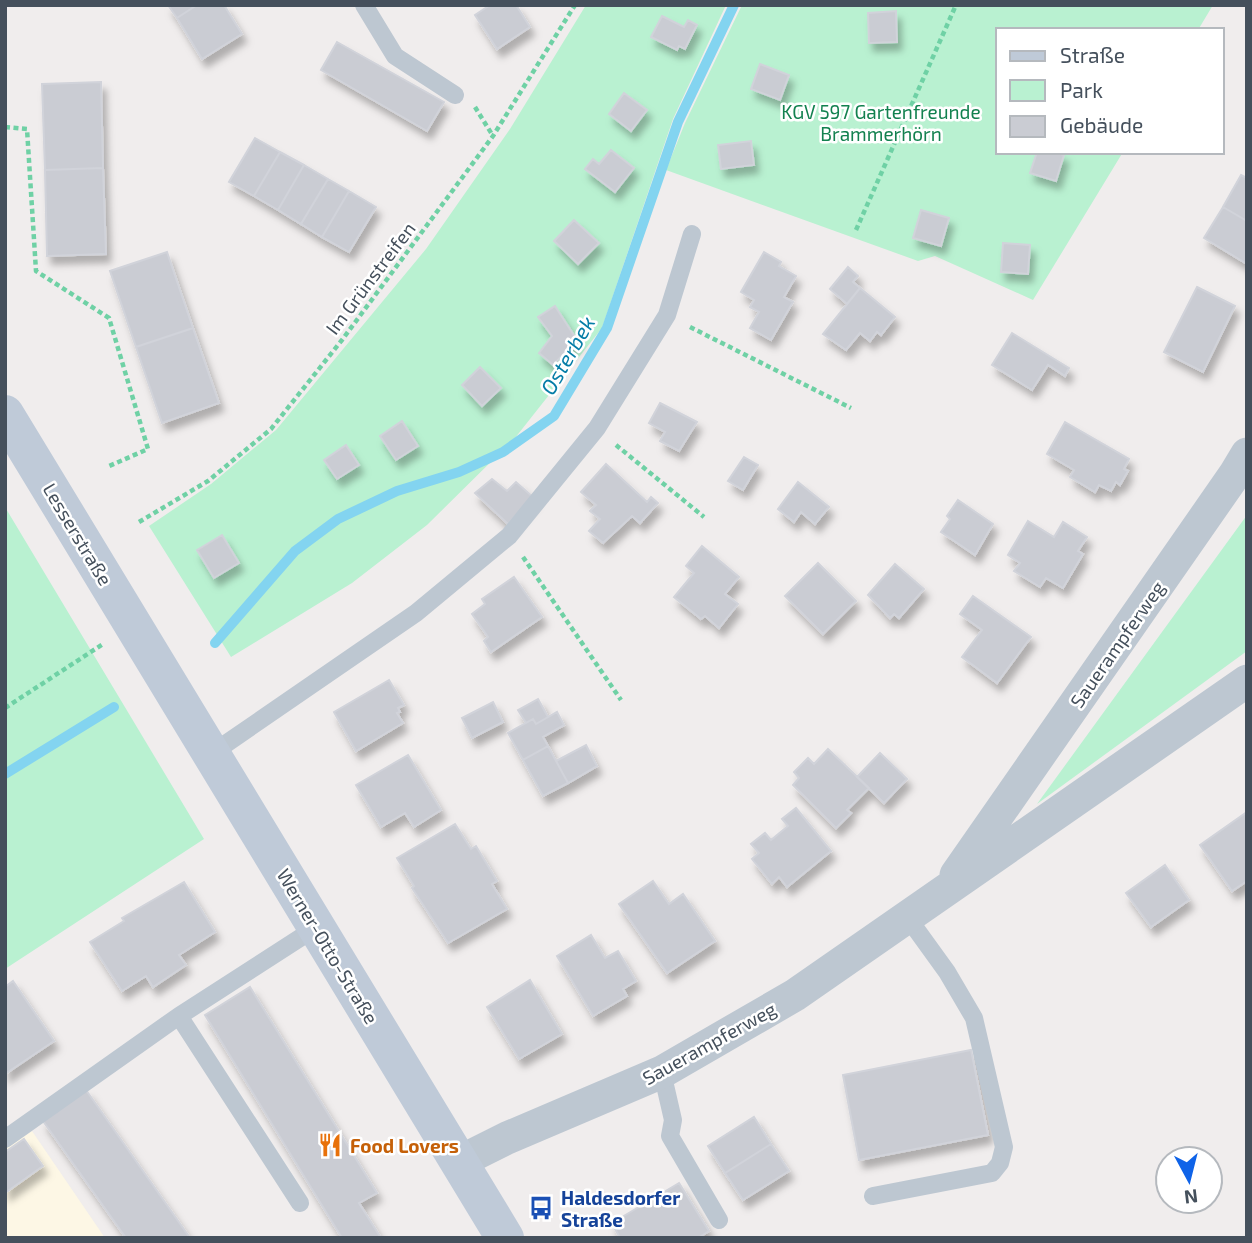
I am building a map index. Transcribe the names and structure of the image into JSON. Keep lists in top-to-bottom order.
{
  "streets": {
    "main road": ["Lesserstraße", "Werner-Otto-Straße"],
    "street": ["Sauerampferweg"],
    "path": ["Im Grünstreifen"]
  },
  "crossings": [
    ["Lesserstraße", "Werner-Otto-Straße"],
    ["Sauerampferweg", "Werner-Otto-Straße"]
  ],
  "water": ["Osterbek"],
  "parks": ["KGV 597 Gartenfreunde Brammerhörn"],
  "places": {
    "restaurant": ["Food Lovers"],
    "bus stop": ["Haldesdorfer Straße"]
  },
  "legend": ["Straße", "Park", "Gebäude"],
  "north": "bottom"
}
